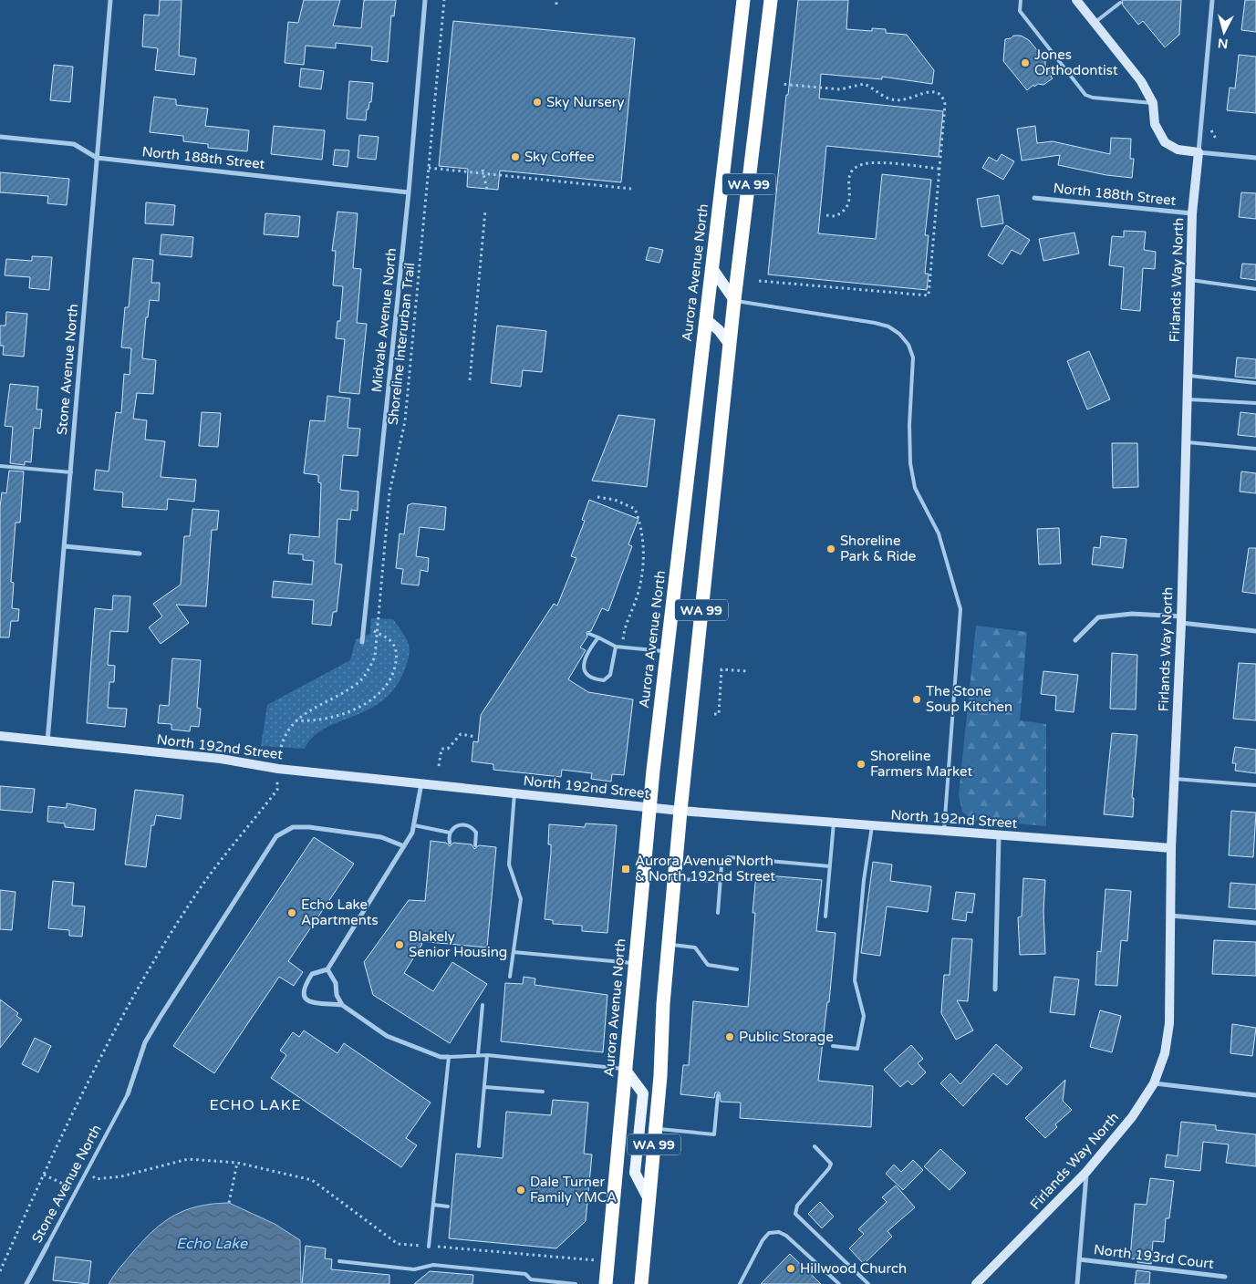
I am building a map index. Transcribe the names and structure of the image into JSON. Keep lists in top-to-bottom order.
{
  "streets": {
    "highway": ["WA 99", "Aurora Avenue North"],
    "street": [
      "North 188th Street",
      "Firlands Way North",
      "Midvale Avenue North",
      "Stone Avenue North",
      "North 192nd Street",
      "North 193rd Court"
    ],
    "path": ["Shoreline Interurban Trail"]
  },
  "crossings": [
    ["North 188th Street", "Firlands Way North"],
    ["North 188th Street", "Midvale Avenue North"],
    ["North 188th Street", "Stone Avenue North"],
    ["WA 99", "North 192nd Street"],
    ["Aurora Avenue North", "North 192nd Street"],
    ["Firlands Way North", "North 192nd Street"],
    ["Stone Avenue North", "North 192nd Street"]
  ],
  "districts": ["ECHO LAKE"],
  "water": ["Echo Lake"],
  "places": {
    "other": [
      "Jones Orthodontist",
      "Sky Nursery",
      "Sky Coffee",
      "Shoreline Park & Ride",
      "The Stone Soup Kitchen",
      "Shoreline Farmers Market",
      "Echo Lake Apartments",
      "Blakely Senior Housing",
      "Public Storage",
      "Dale Turner Family YMCA",
      "Hillwood Church"
    ],
    "transit": ["Aurora Avenue North & North 192nd Street"]
  },
  "north": "bottom"
}
